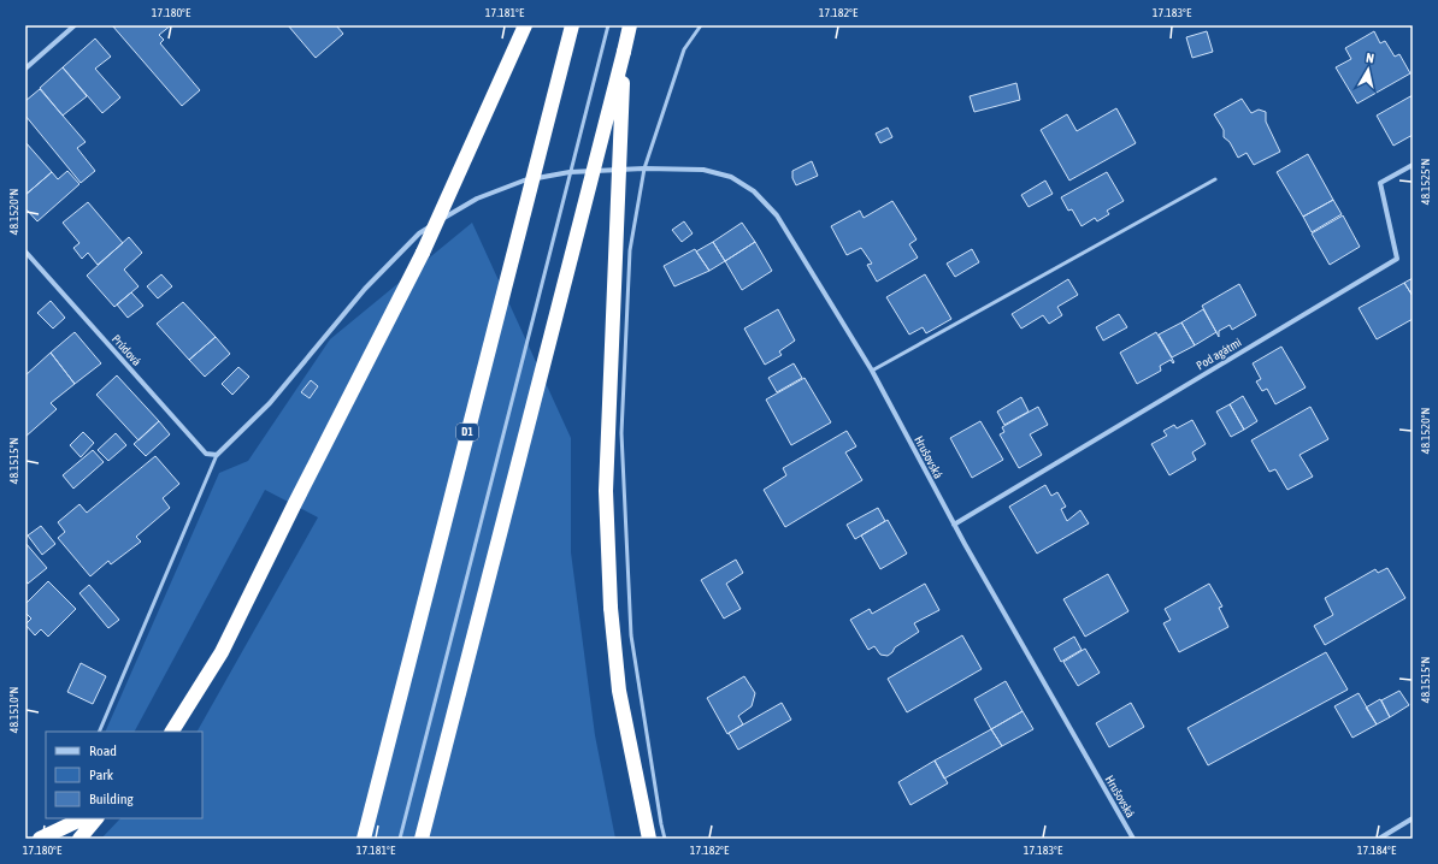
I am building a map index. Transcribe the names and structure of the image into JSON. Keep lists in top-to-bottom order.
{
  "streets": {
    "highway": ["D1"],
    "street": ["Prúdová", "Pod agátmi", "Hrušovská"]
  },
  "crossings": [
    ["Prúdová", "Hrušovská"],
    ["Pod agátmi", "Hrušovská"]
  ],
  "legend": ["Road", "Park", "Building"],
  "north": "top",
  "coordinates": [
    "17.180°E",
    "17.181°E",
    "17.182°E",
    "17.183°E",
    "48.1525°N",
    "48.1520°N",
    "48.1515°N",
    "48.1510°N",
    "17.184°E"
  ]
}
